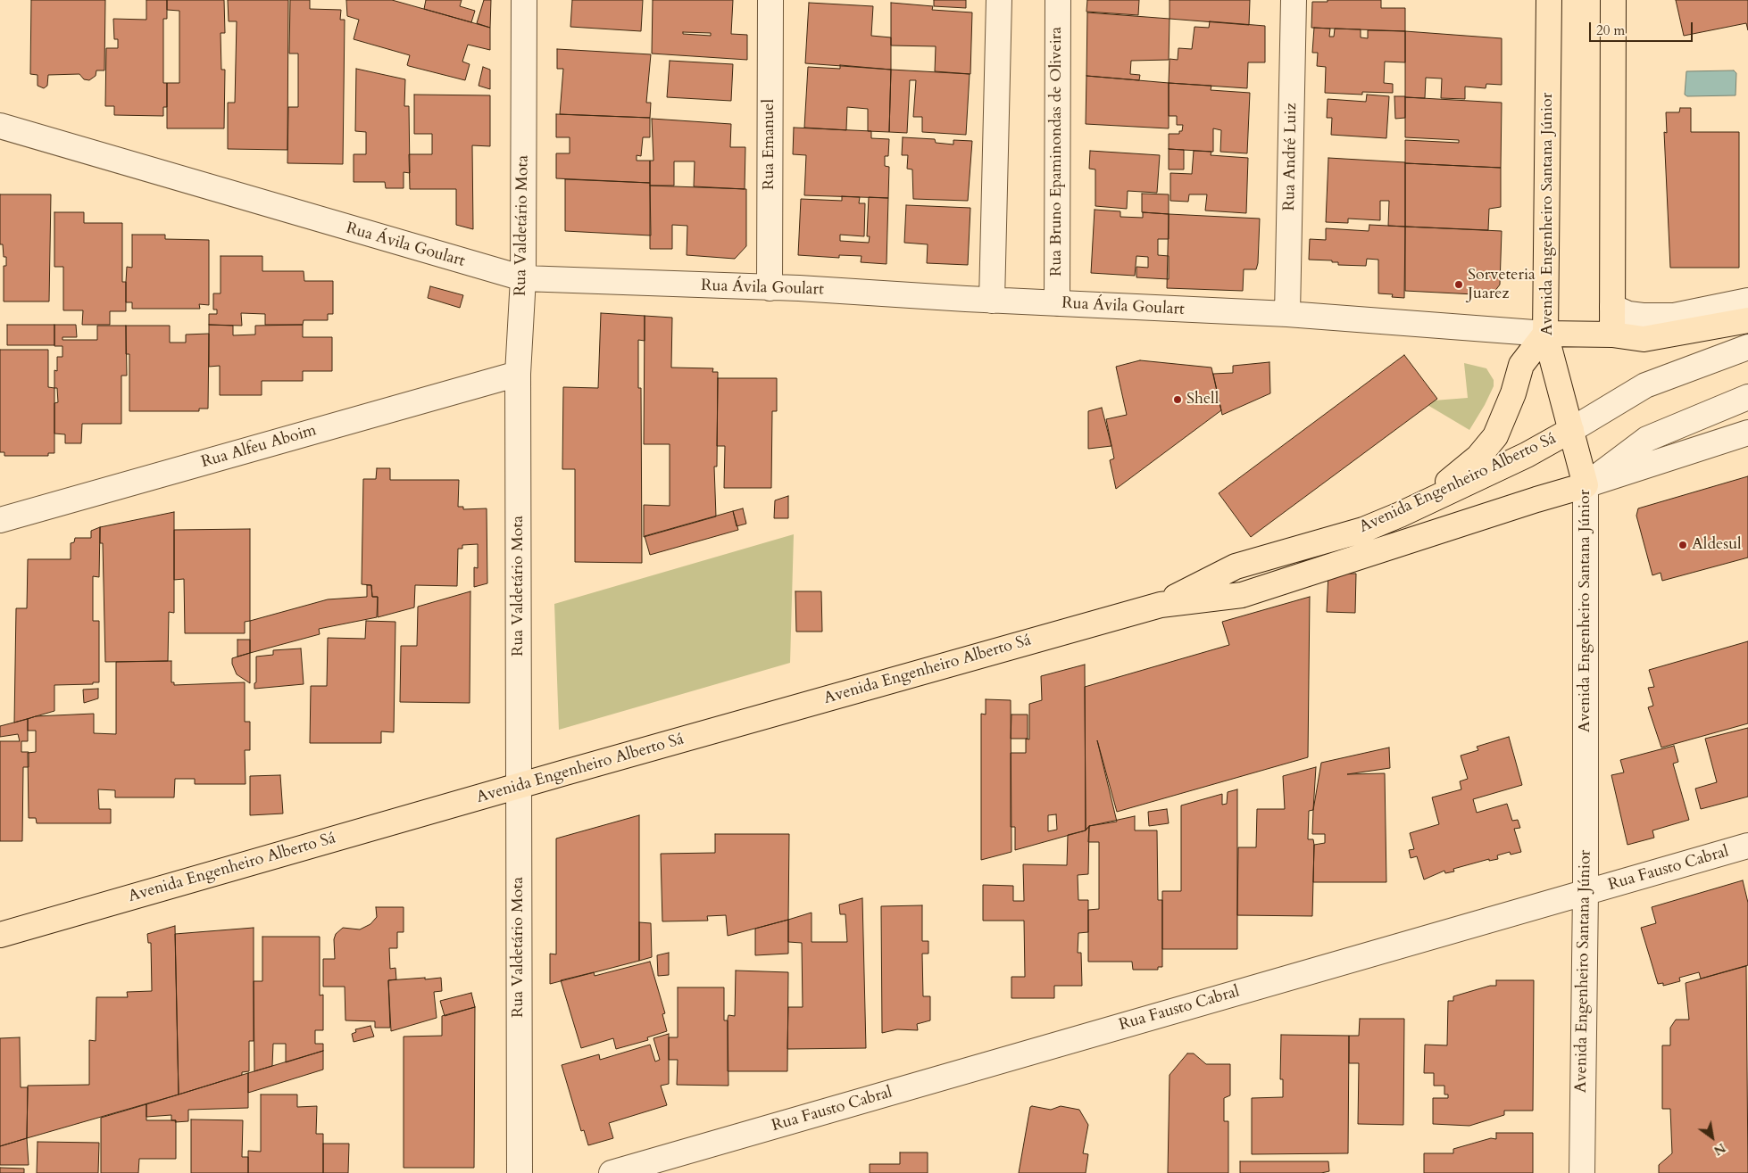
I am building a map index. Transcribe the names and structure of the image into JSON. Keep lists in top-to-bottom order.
{
  "streets": {
    "main road": ["Avenida Engenheiro Santana Júnior", "Avenida Engenheiro Alberto Sá"],
    "street": [
      "Rua Emanuel",
      "Rua Bruno Epaminondas de Oliveira",
      "Rua André Luiz",
      "Rua Valdetário Mota",
      "Rua Ávila Goulart",
      "Rua Alfeu Aboim",
      "Rua Fausto Cabral"
    ]
  },
  "crossings": [
    ["Rua Emanuel", "Rua Ávila Goulart"],
    ["Rua Bruno Epaminondas de Oliveira", "Rua Ávila Goulart"],
    ["Rua André Luiz", "Rua Ávila Goulart"],
    ["Avenida Engenheiro Santana Júnior", "Rua Ávila Goulart"],
    ["Avenida Engenheiro Santana Júnior", "Avenida Engenheiro Alberto Sá"],
    ["Avenida Engenheiro Santana Júnior", "Rua Fausto Cabral"],
    ["Rua Valdetário Mota", "Rua Ávila Goulart"],
    ["Rua Valdetário Mota", "Rua Alfeu Aboim"],
    ["Rua Valdetário Mota", "Avenida Engenheiro Alberto Sá"]
  ],
  "places": ["Sorveteria Juarez", "Shell", "Aldesul"],
  "scale_bar": "20 m",
  "north": "bottom right"
}
